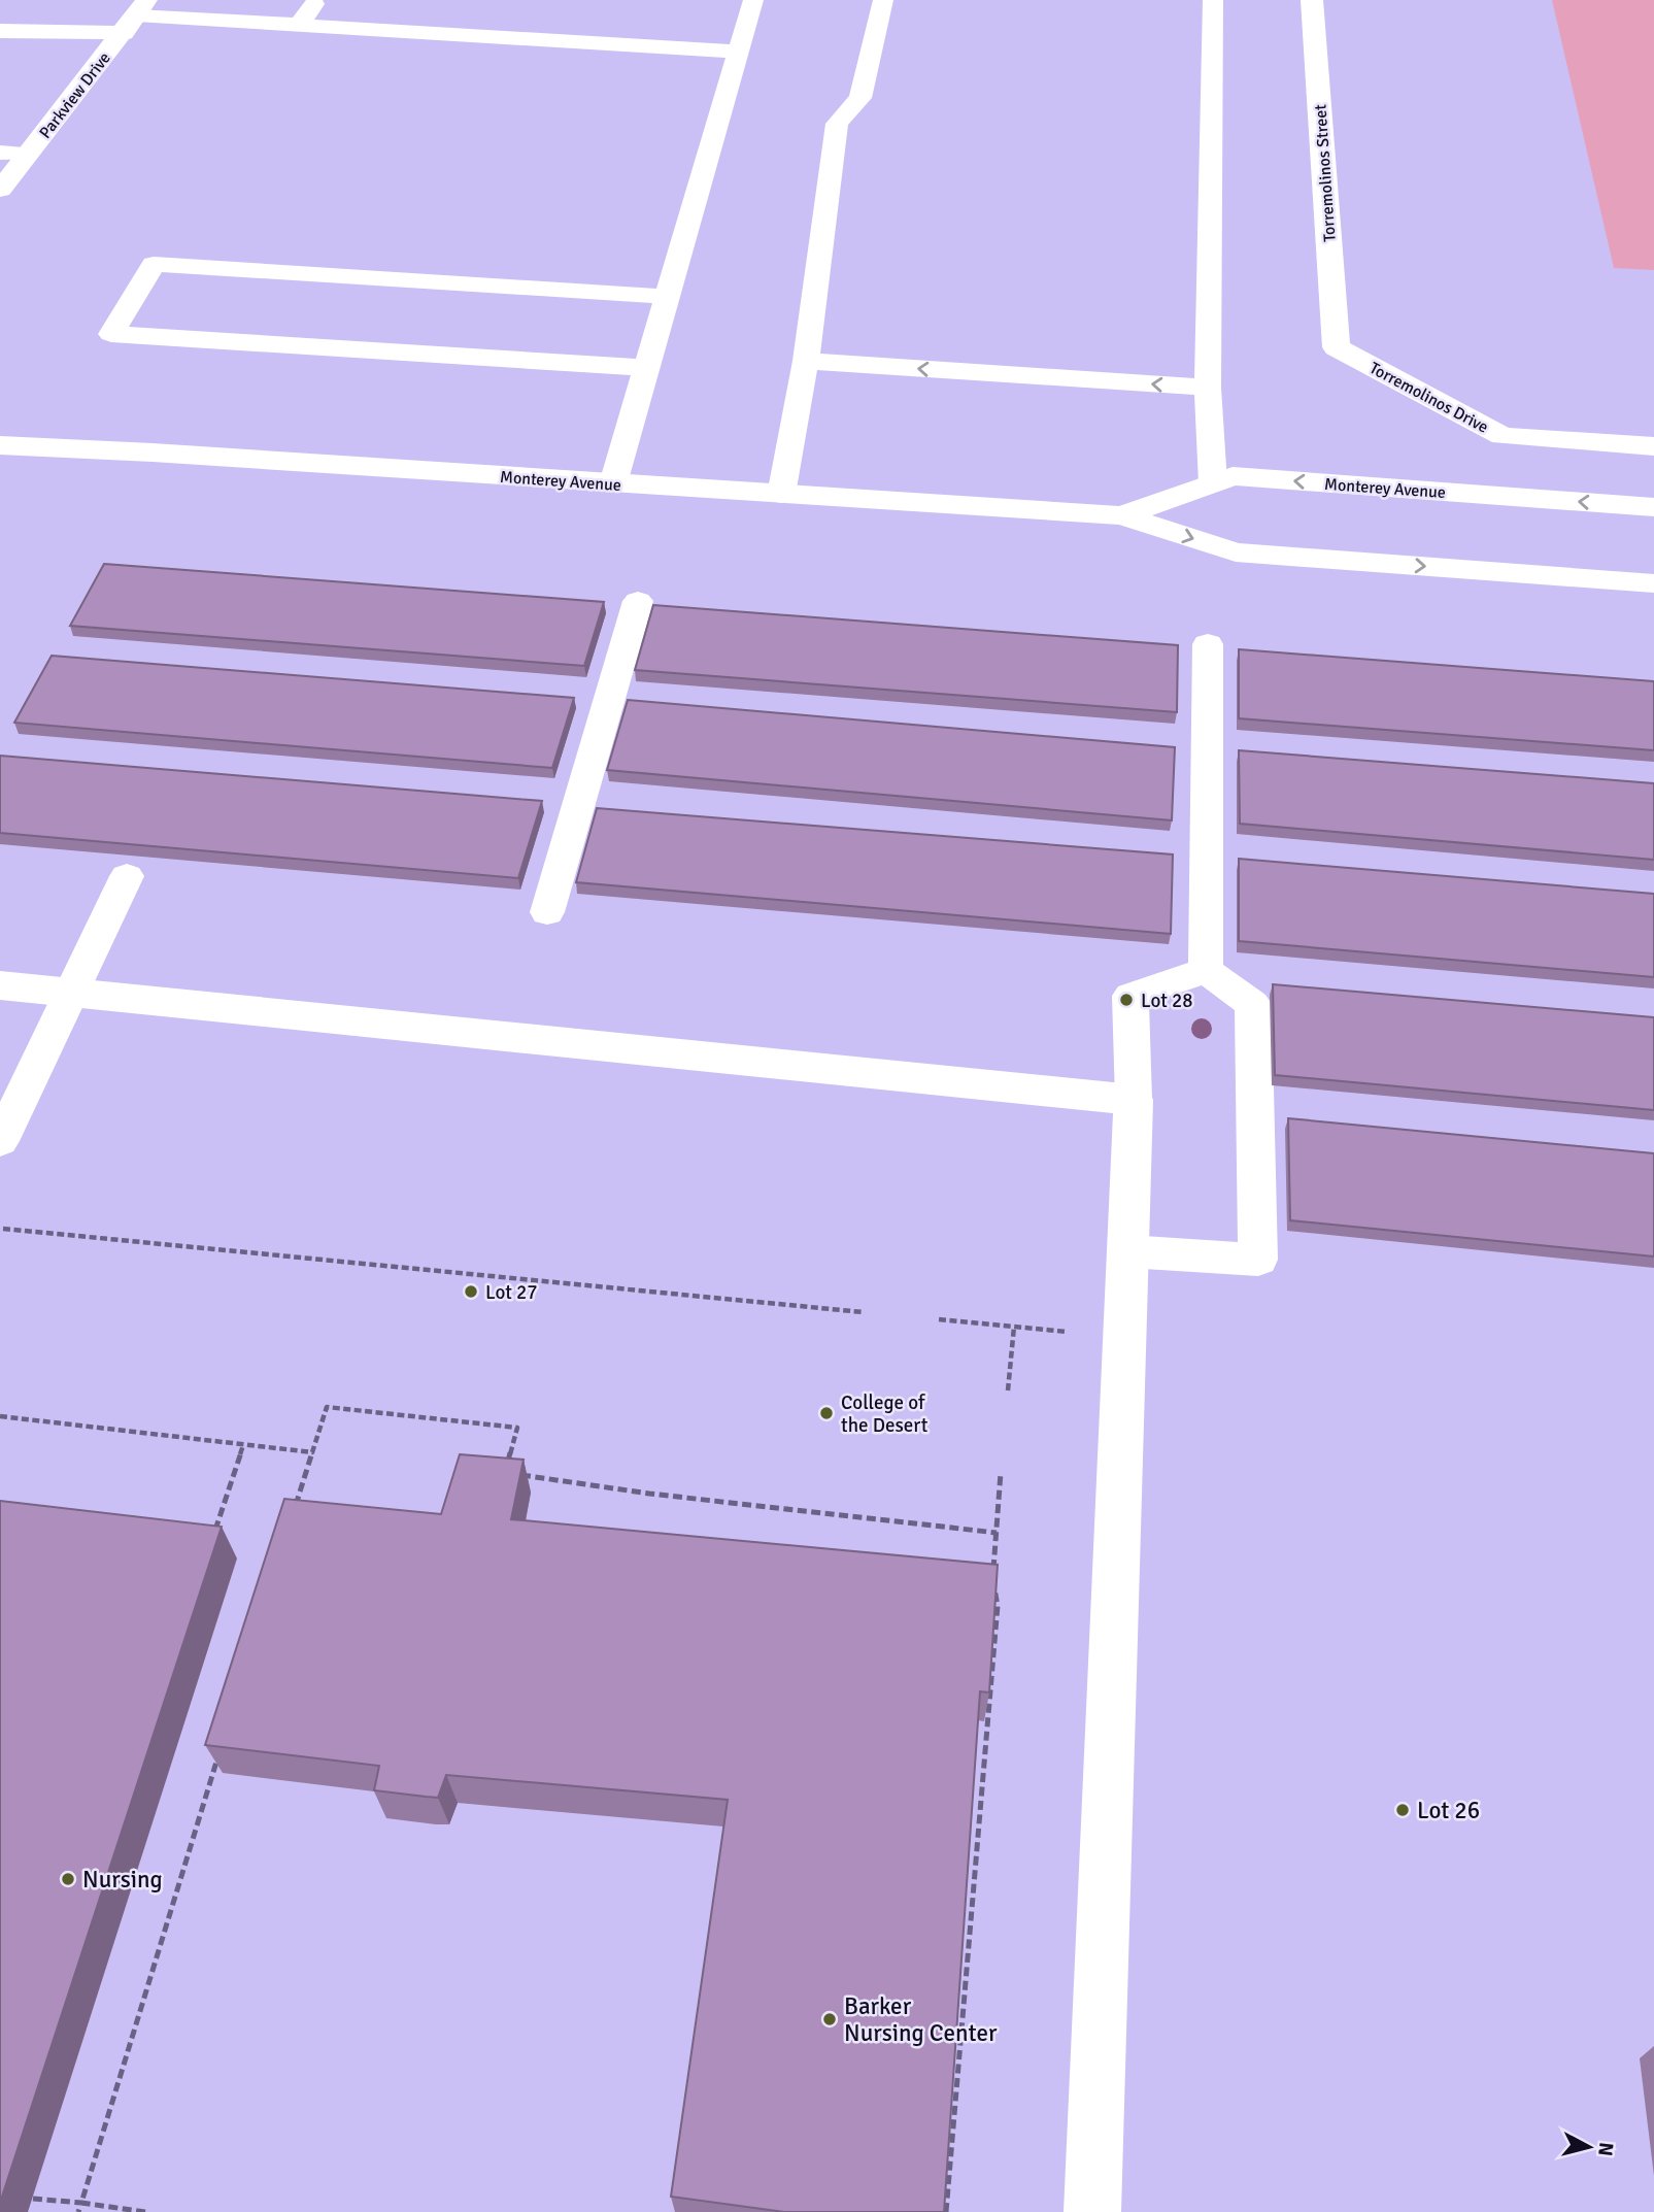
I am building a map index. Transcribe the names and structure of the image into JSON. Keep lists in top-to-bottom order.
{
  "streets": {
    "street": [
      "Parkview Drive",
      "Torremolinos Street",
      "Torremolinos Drive",
      "Monterey Avenue"
    ]
  },
  "crossings": [
    ["Torremolinos Street", "Torremolinos Drive"]
  ],
  "places": [
    "Lot 28",
    "Lot 27",
    "College of the Desert",
    "Lot 26",
    "Nursing",
    "Barker Nursing Center"
  ],
  "north": "right"
}
